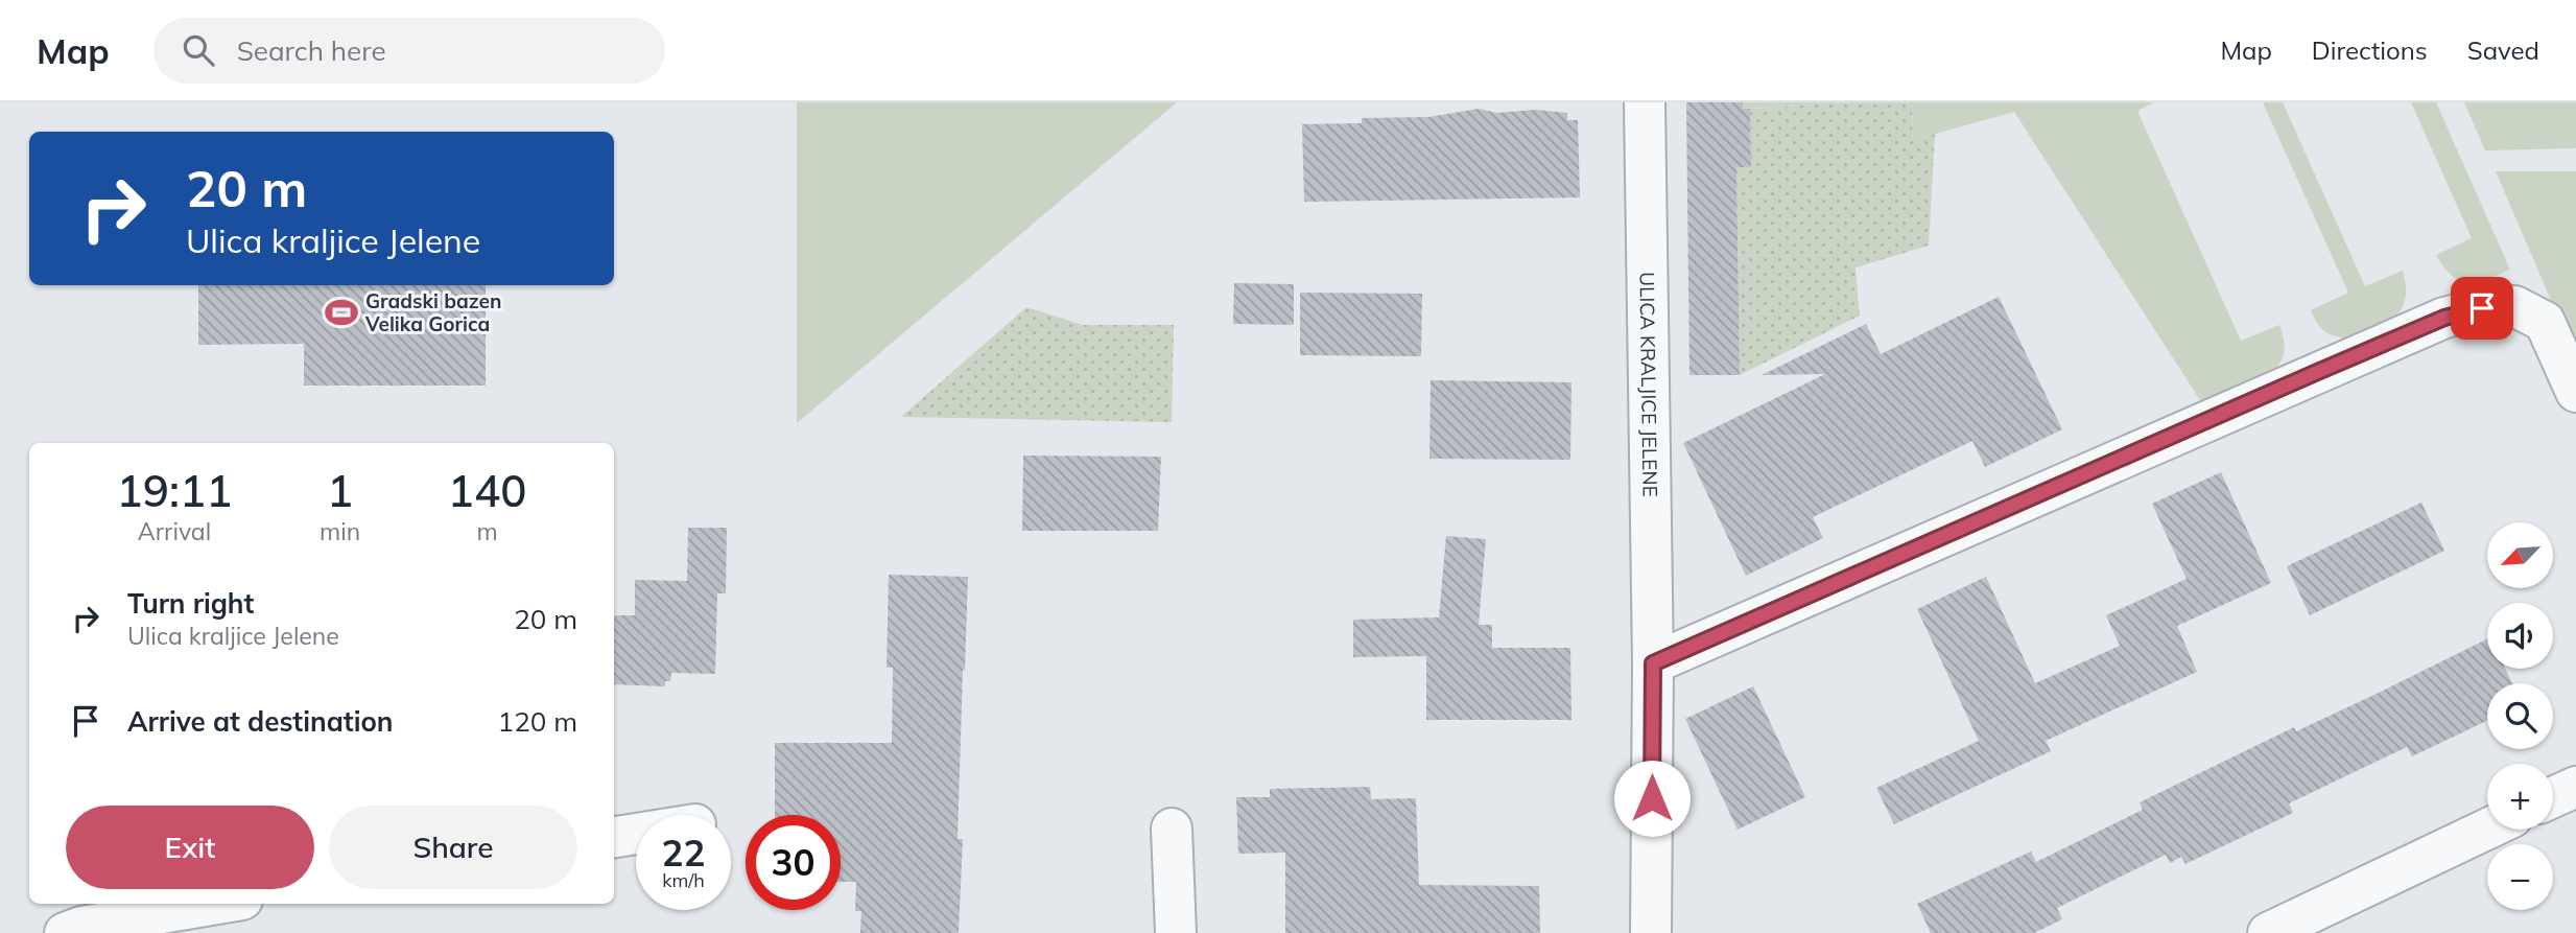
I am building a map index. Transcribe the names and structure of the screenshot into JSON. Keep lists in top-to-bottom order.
{
  "streets": {
    "street": ["ULICA KRALJICE JELENE"]
  },
  "places": {
    "sports": ["Gradski bazen Velika Gorica"]
  },
  "north": "bottom left",
  "page": {
    "header": "Map",
    "search": "Search here",
    "nav": ["Map", "Directions", "Saved"],
    "turn": ["20 m", "Ulica kraljice Jelene"],
    "eta": [
      "19:11",
      "Arrival",
      "1",
      "min",
      "140",
      "m"
    ],
    "map_buttons": ["+", "−"],
    "list": [
      {
        "name": "Turn right",
        "note": "Ulica kraljice Jelene",
        "value": "20 m"
      },
      {
        "name": "Arrive at destination",
        "value": "120 m"
      }
    ],
    "buttons": ["Exit", "Share"],
    "speed": "22 km/h",
    "limit": "30"
  }
}
